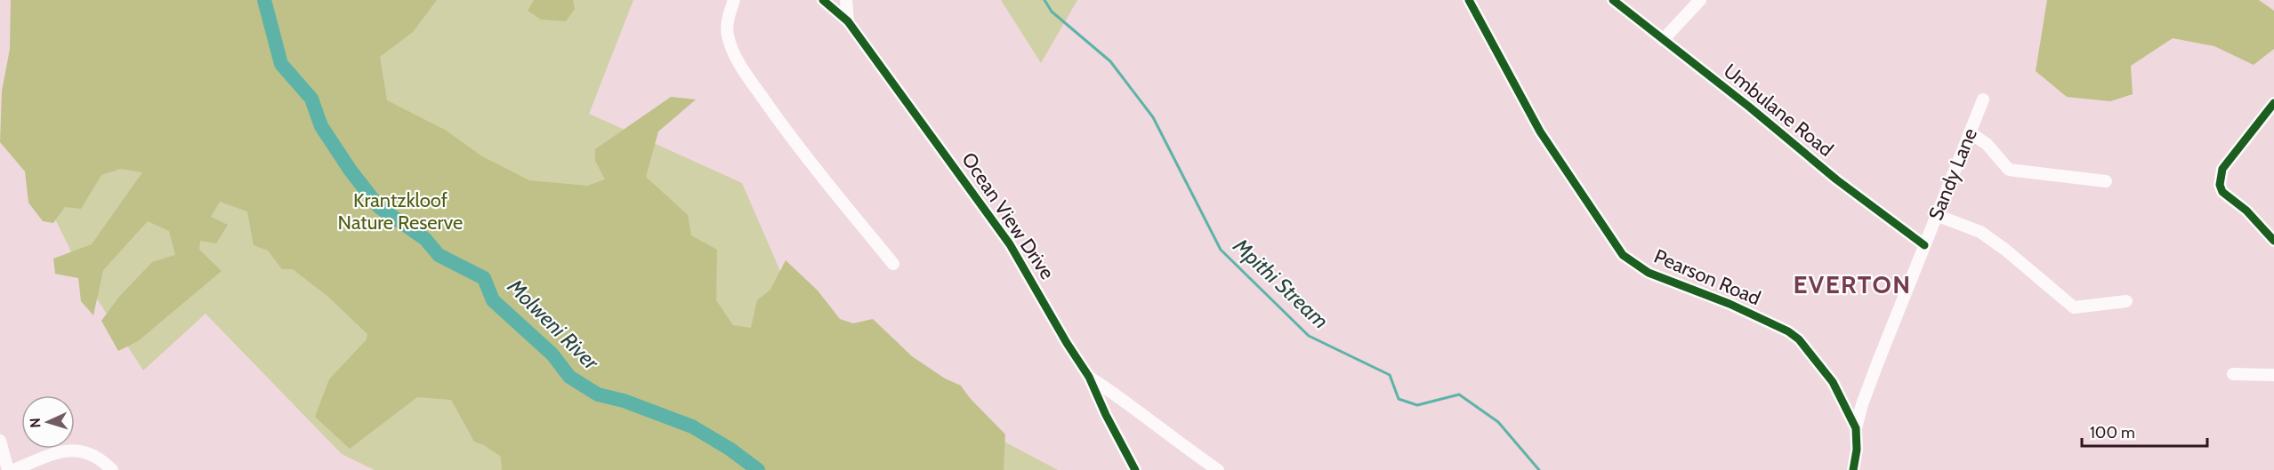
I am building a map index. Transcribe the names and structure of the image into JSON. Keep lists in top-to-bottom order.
{
  "streets": {
    "street": [
      "Umbulane Road",
      "Sandy Lane",
      "Ocean View Drive",
      "Pearson Road"
    ]
  },
  "crossings": [
    ["Umbulane Road", "Sandy Lane"],
    ["Sandy Lane", "Pearson Road"]
  ],
  "districts": ["EVERTON"],
  "water": ["Mpithi Stream", "Molweni River"],
  "parks": ["Krantzkloof Nature Reserve"],
  "scale_bar": "100 m",
  "north": "left"
}
